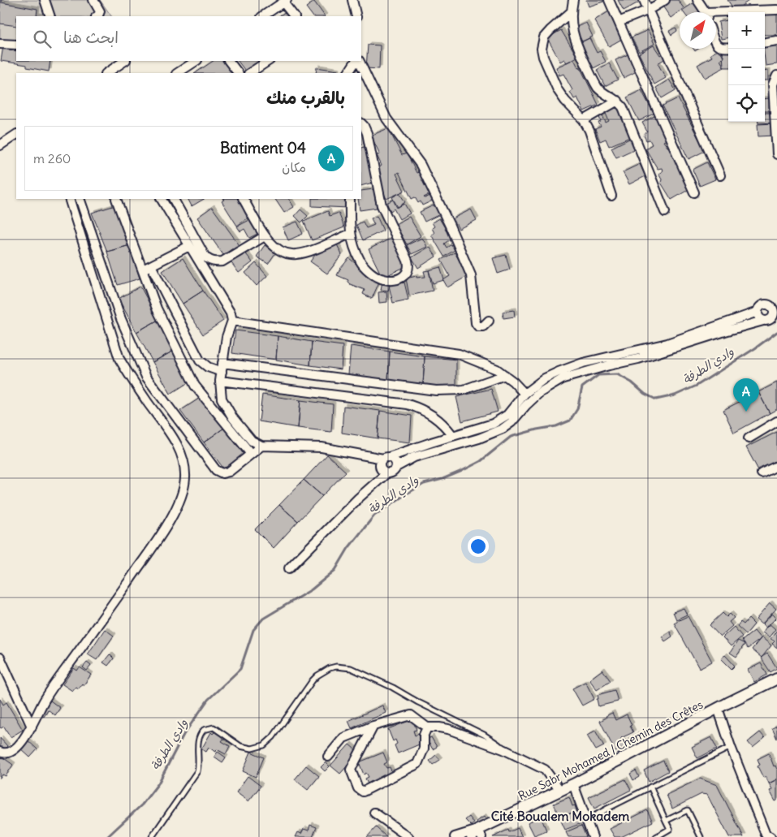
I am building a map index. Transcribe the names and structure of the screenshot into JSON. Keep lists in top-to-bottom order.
{
  "streets": {
    "street": ["Rue Sabr Mohamed / Chemin des Crêtes"]
  },
  "districts": ["Cité Boualem Mokadem"],
  "water": ["وادي الطرفة"],
  "north": "top right",
  "page": {
    "map_buttons": ["+", "−"],
    "search": "ابحث هنا",
    "heading": "بالقرب منك",
    "list": [
      {
        "mark": "A",
        "name": "Batiment 04",
        "note": "مكان",
        "value": "260 m"
      }
    ],
    "pins": "A"
  }
}
